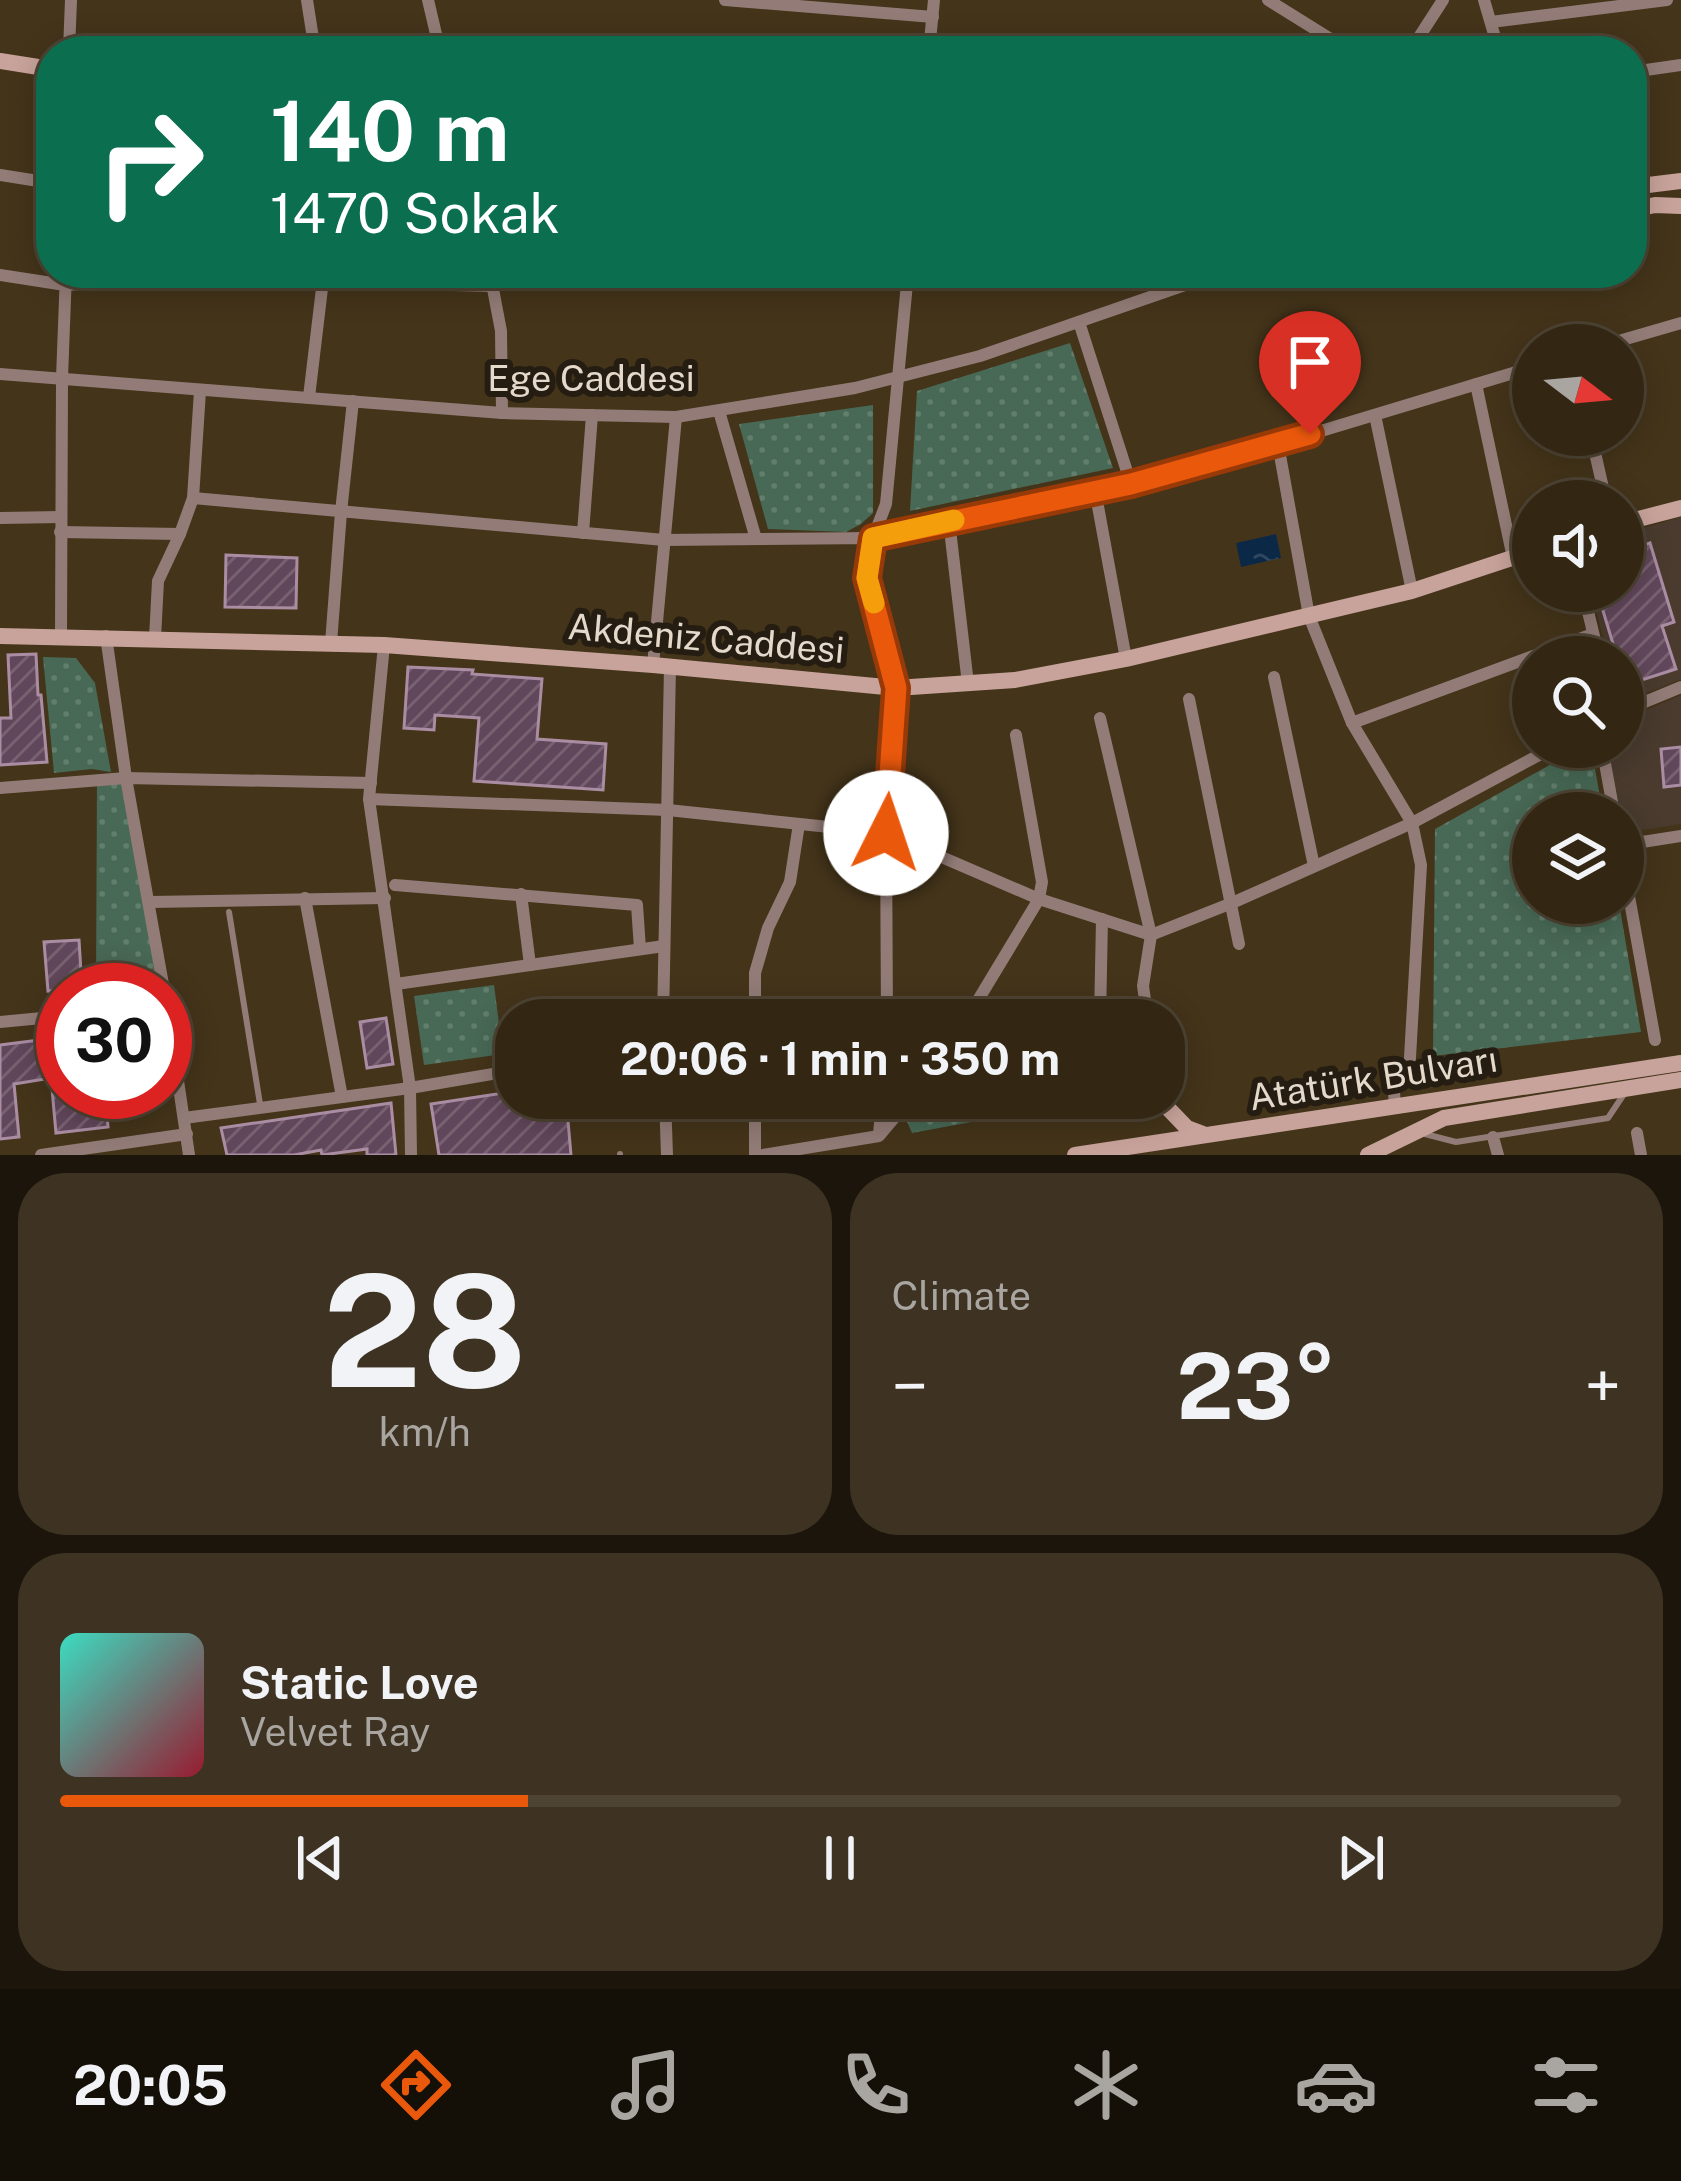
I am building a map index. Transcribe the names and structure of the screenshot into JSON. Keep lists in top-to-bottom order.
{
  "streets": {
    "street": ["Ege Caddesi", "Akdeniz Caddesi", "Atatürk Bulvarı"]
  },
  "north": "right",
  "page": {
    "turn": ["140 m", "1470 Sokak"],
    "limit": "30",
    "trip": "20:06 · 1 min · 350 m",
    "tile": [
      ["28", "km/h"],
      "Climate"
    ],
    "heat": ["−", "23°", "+"],
    "song": ["Static Love", "Velvet Ray"],
    "tabs": "20:05"
  }
}
